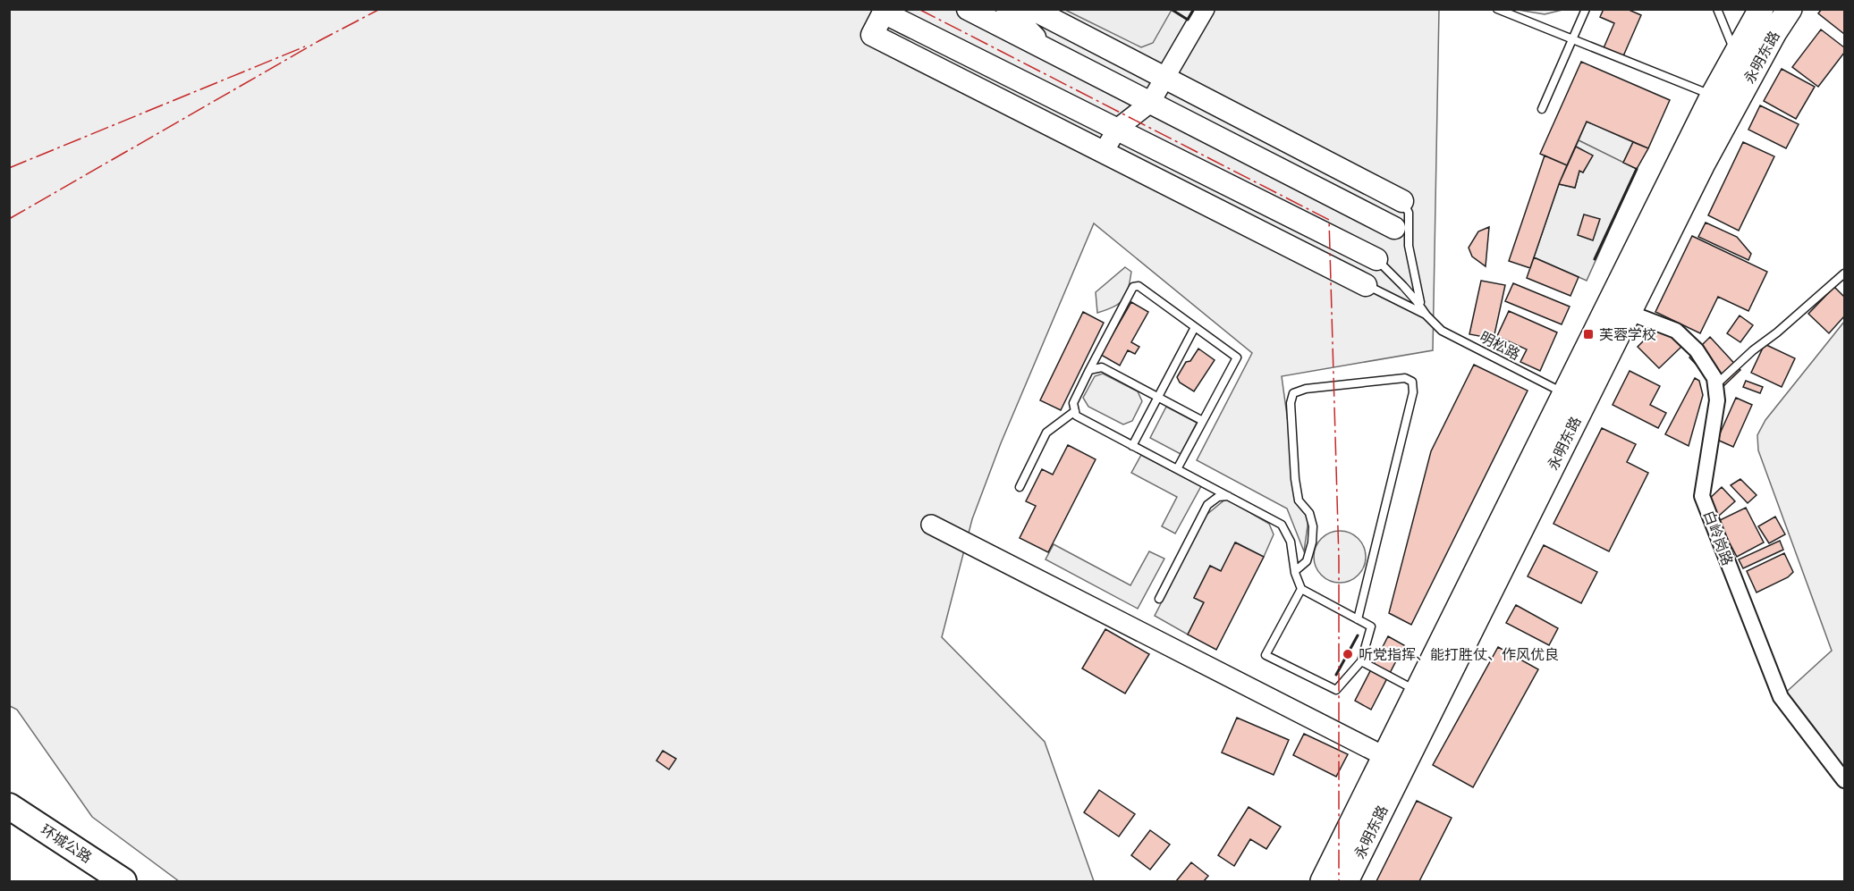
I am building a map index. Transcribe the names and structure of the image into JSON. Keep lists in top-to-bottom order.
{
  "streets": {
    "highway": ["环城公路"],
    "main road": ["永明东路"],
    "street": ["白岭岗路"],
    "lane": ["明松路"]
  },
  "crossings": [
    ["永明东路", "明松路"],
    ["永明东路", "白岭岗路"]
  ],
  "places": {
    "transit": ["芙蓉学校"],
    "other": ["听党指挥、能打胜仗、作风优良"]
  }
}
